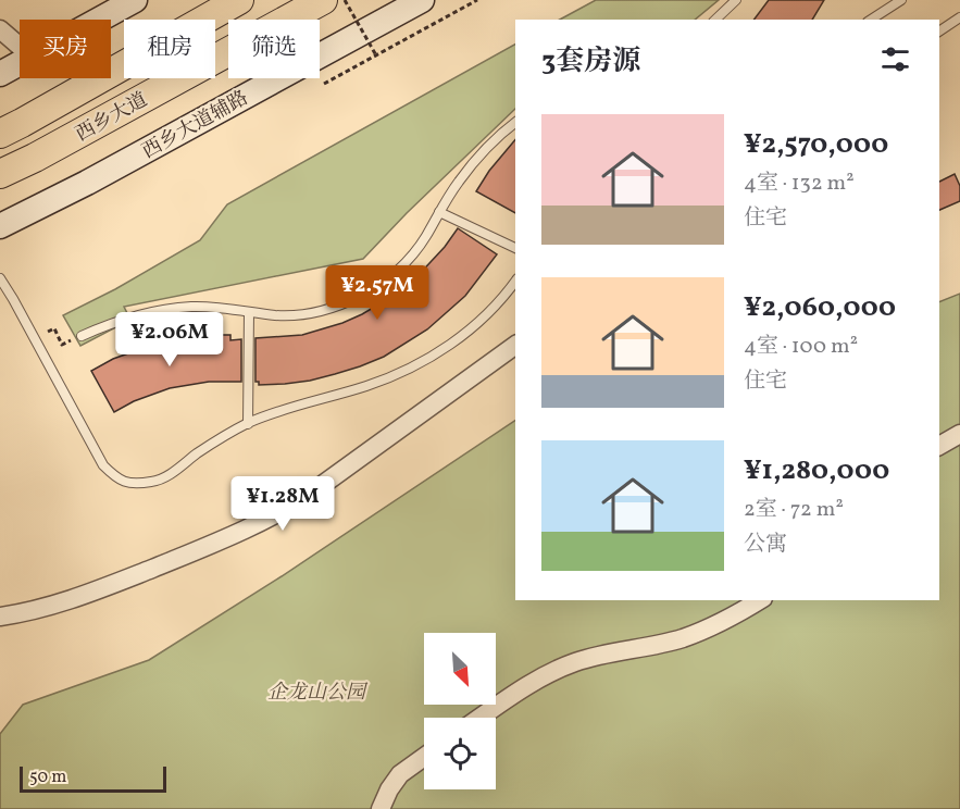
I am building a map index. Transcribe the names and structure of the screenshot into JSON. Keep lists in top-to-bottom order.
{
  "streets": {
    "main road": ["西乡大道"],
    "street": ["西乡大道辅路"]
  },
  "parks": ["企龙山公园"],
  "scale_bar": "50 m",
  "north": "bottom right",
  "page": {
    "chip": ["买房", "租房", "筛选"],
    "heading": "3套房源",
    "list": [
      {
        "name": "¥2,570,000",
        "note": "4室 · 132 m² · 住宅"
      },
      {
        "name": "¥2,060,000",
        "note": "4室 · 100 m² · 住宅"
      },
      {
        "name": "¥1,280,000",
        "note": "2室 · 72 m² · 公寓"
      }
    ],
    "price": ["¥2.57M", "¥2.06M", "¥1.28M"],
    "scale": "50 m"
  }
}
